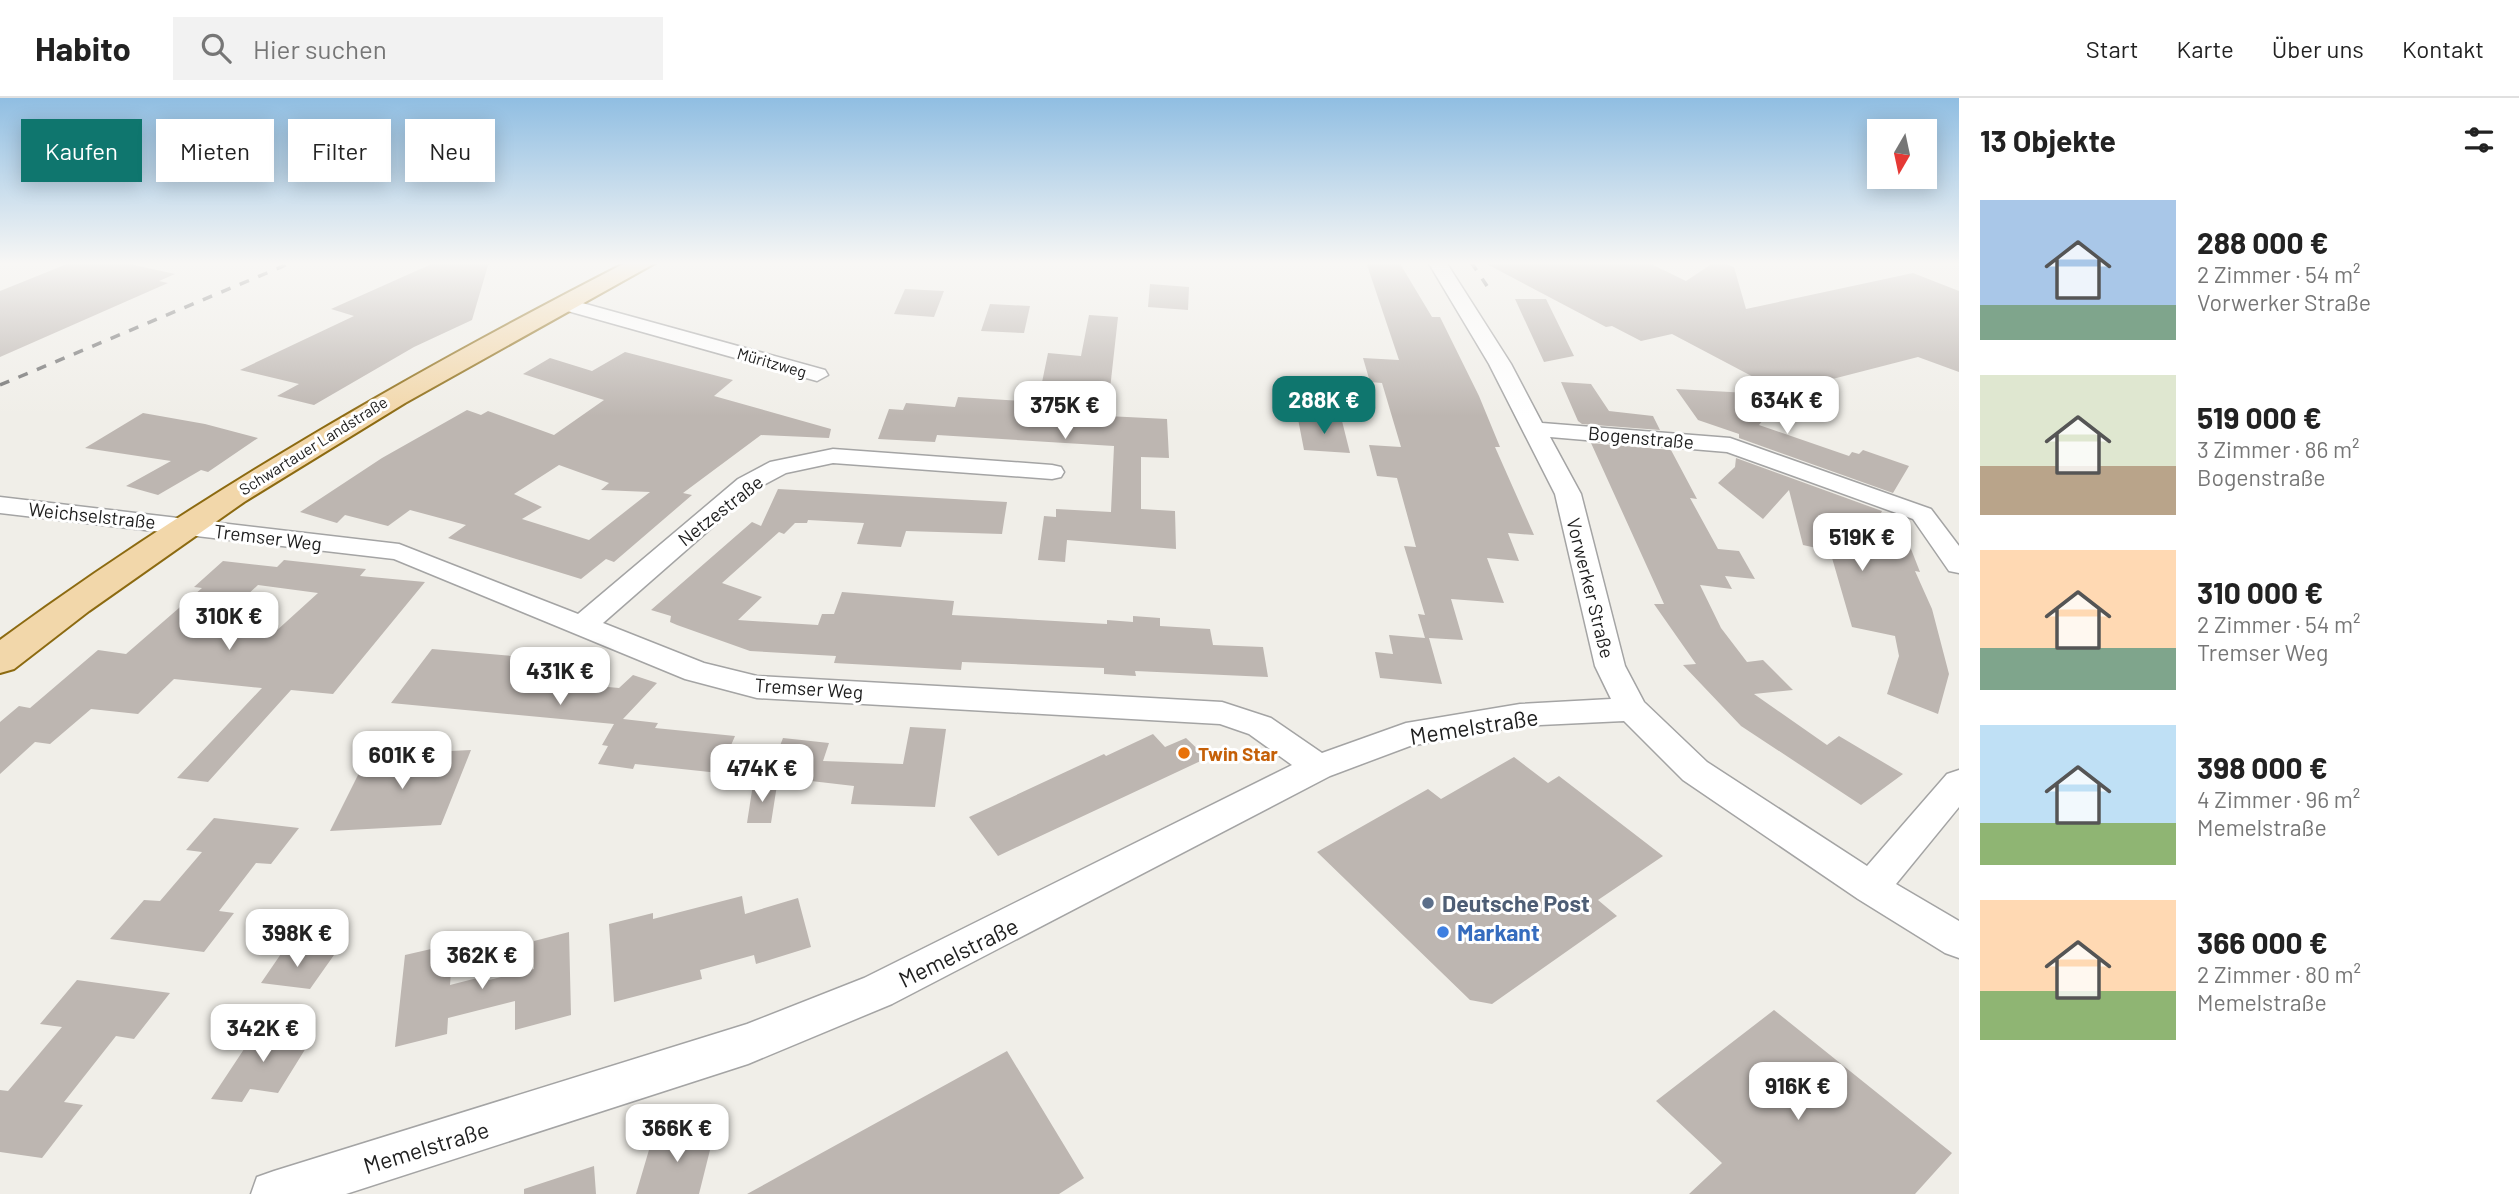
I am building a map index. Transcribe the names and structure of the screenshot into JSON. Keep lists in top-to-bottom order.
{
  "streets": {
    "main road": ["Schwartauer Landstraße"],
    "street": [
      "Müritzweg",
      "Bogenstraße",
      "Netzestraße",
      "Weichselstraße",
      "Tremser Weg",
      "Vorwerker Straße",
      "Memelstraße"
    ]
  },
  "crossings": [
    ["Bogenstraße", "Vorwerker Straße"],
    ["Schwartauer Landstraße", "Weichselstraße"],
    ["Schwartauer Landstraße", "Tremser Weg"],
    ["Netzestraße", "Tremser Weg"],
    ["Weichselstraße", "Tremser Weg"],
    ["Tremser Weg", "Memelstraße"],
    ["Vorwerker Straße", "Memelstraße"]
  ],
  "places": ["Twin Star", "Deutsche Post", "Markant"],
  "north": "bottom",
  "page": {
    "header": "Habito",
    "search": "Hier suchen",
    "nav": [
      "Start",
      "Karte",
      "Über uns",
      "Kontakt"
    ],
    "heading": "13 Objekte",
    "chip": [
      "Kaufen",
      "Mieten",
      "Filter",
      "Neu"
    ],
    "list": [
      {
        "name": "288 000 €",
        "note": "2 Zimmer · 54 m² · Vorwerker Straße"
      },
      {
        "name": "519 000 €",
        "note": "3 Zimmer · 86 m² · Bogenstraße"
      },
      {
        "name": "310 000 €",
        "note": "2 Zimmer · 54 m² · Tremser Weg"
      },
      {
        "name": "398 000 €",
        "note": "4 Zimmer · 96 m² · Memelstraße"
      },
      {
        "name": "366 000 €",
        "note": "2 Zimmer · 80 m² · Memelstraße"
      }
    ],
    "price": [
      "288K €",
      "634K €",
      "375K €",
      "519K €",
      "310K €",
      "431K €",
      "601K €",
      "474K €",
      "398K €",
      "362K €",
      "342K €",
      "916K €",
      "366K €"
    ]
  }
}
